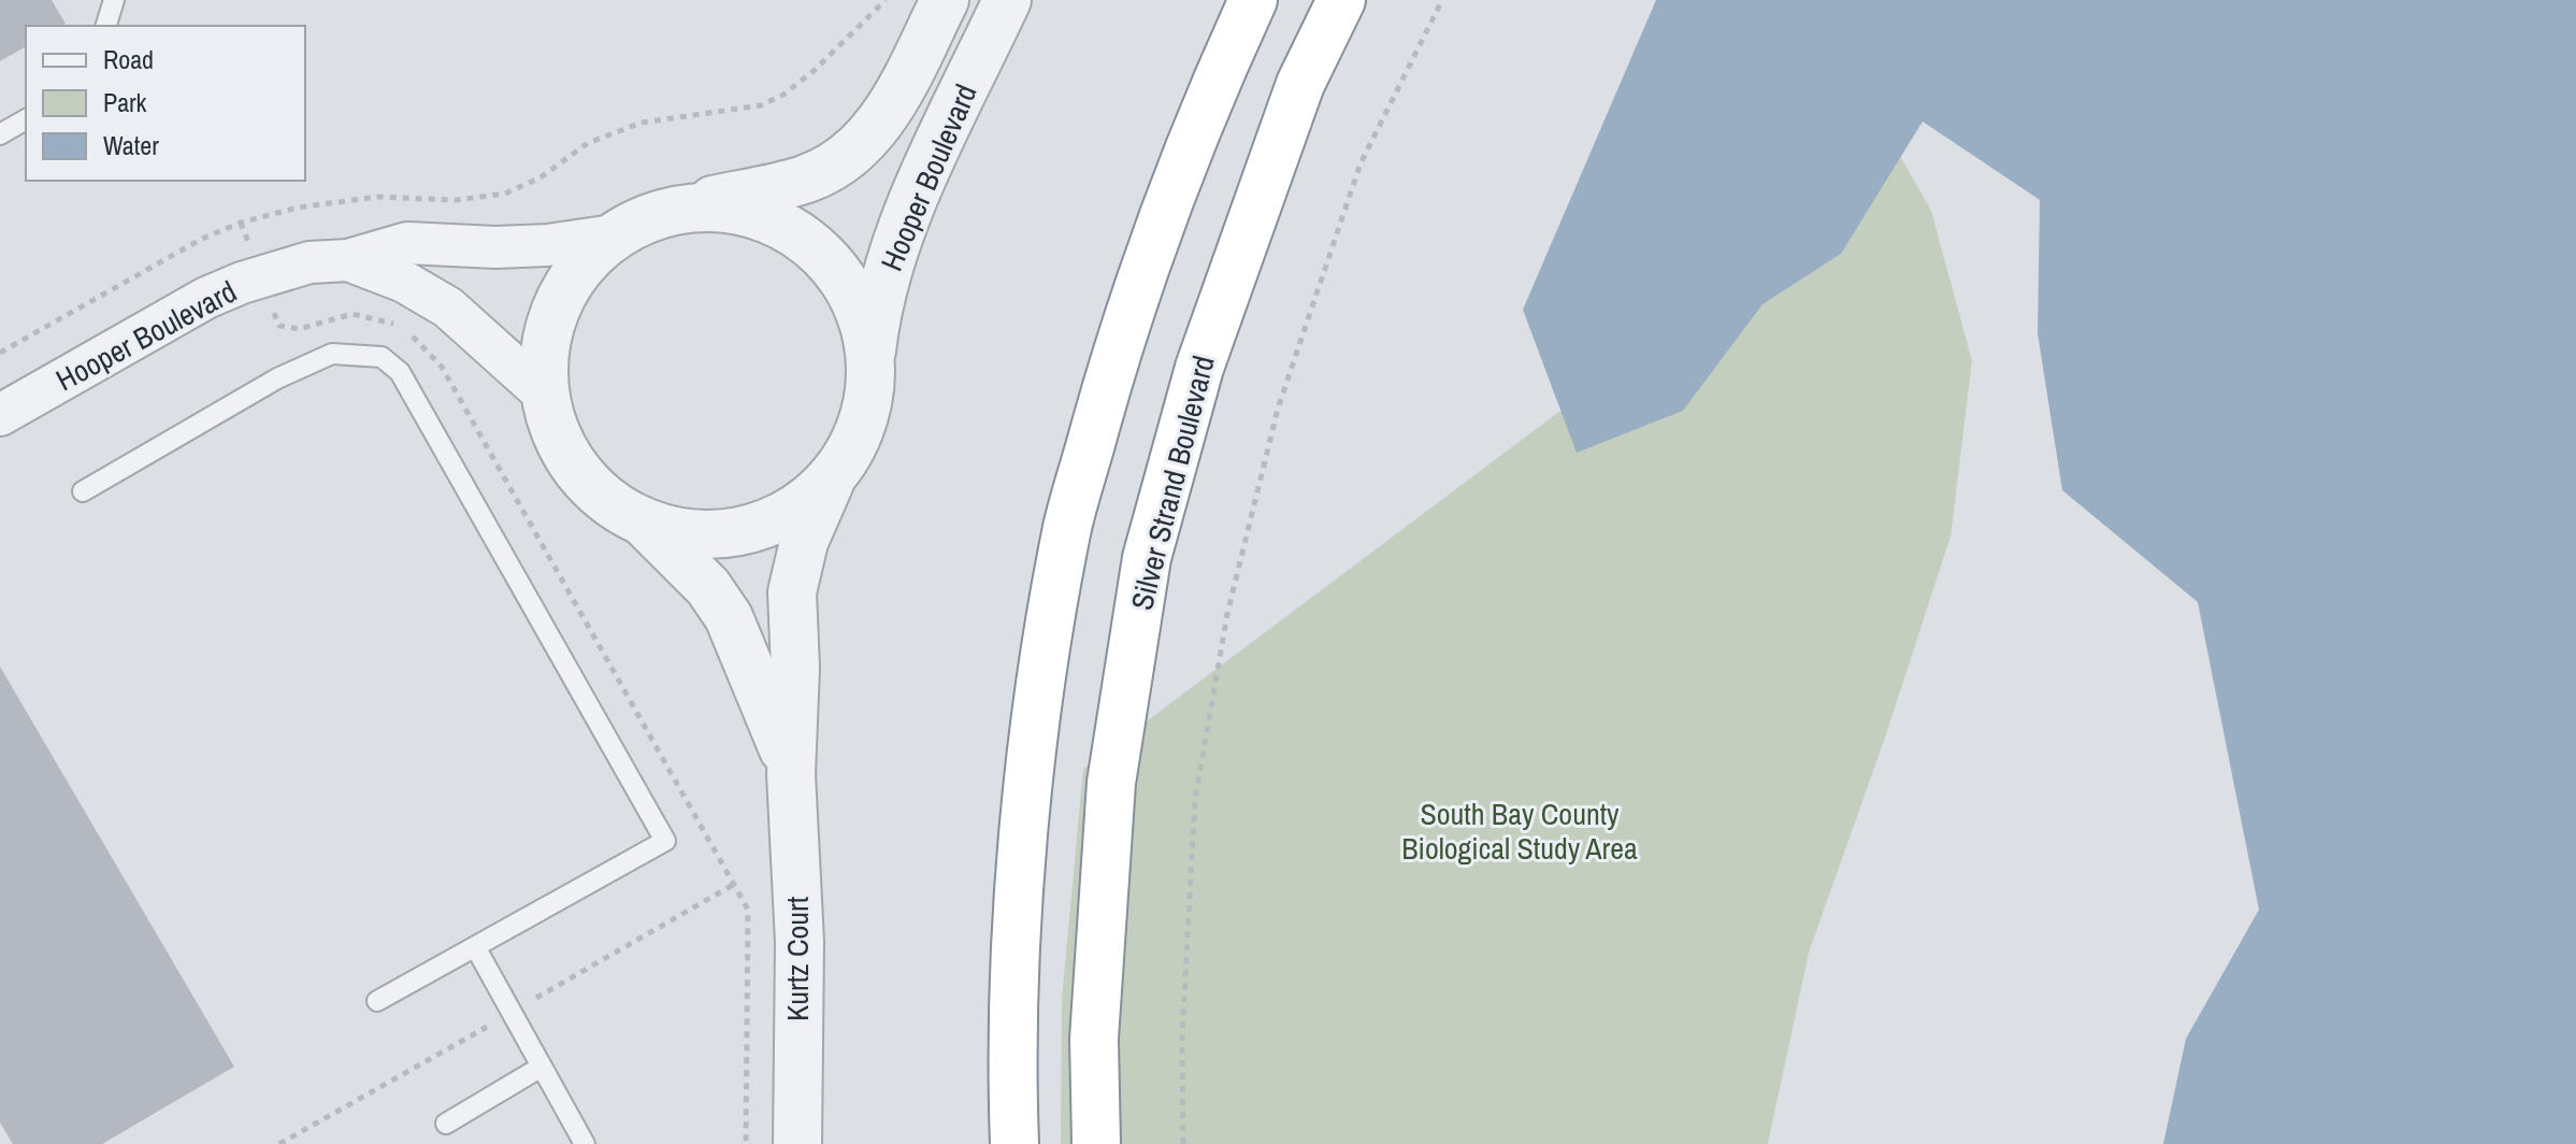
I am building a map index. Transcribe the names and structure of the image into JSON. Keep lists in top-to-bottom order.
{
  "streets": {
    "highway": ["Silver Strand Boulevard"],
    "street": ["Hooper Boulevard", "Kurtz Court"]
  },
  "crossings": [
    ["Hooper Boulevard", "Kurtz Court"]
  ],
  "parks": ["South Bay County Biological Study Area"],
  "legend": ["Road", "Park", "Water"]
}
